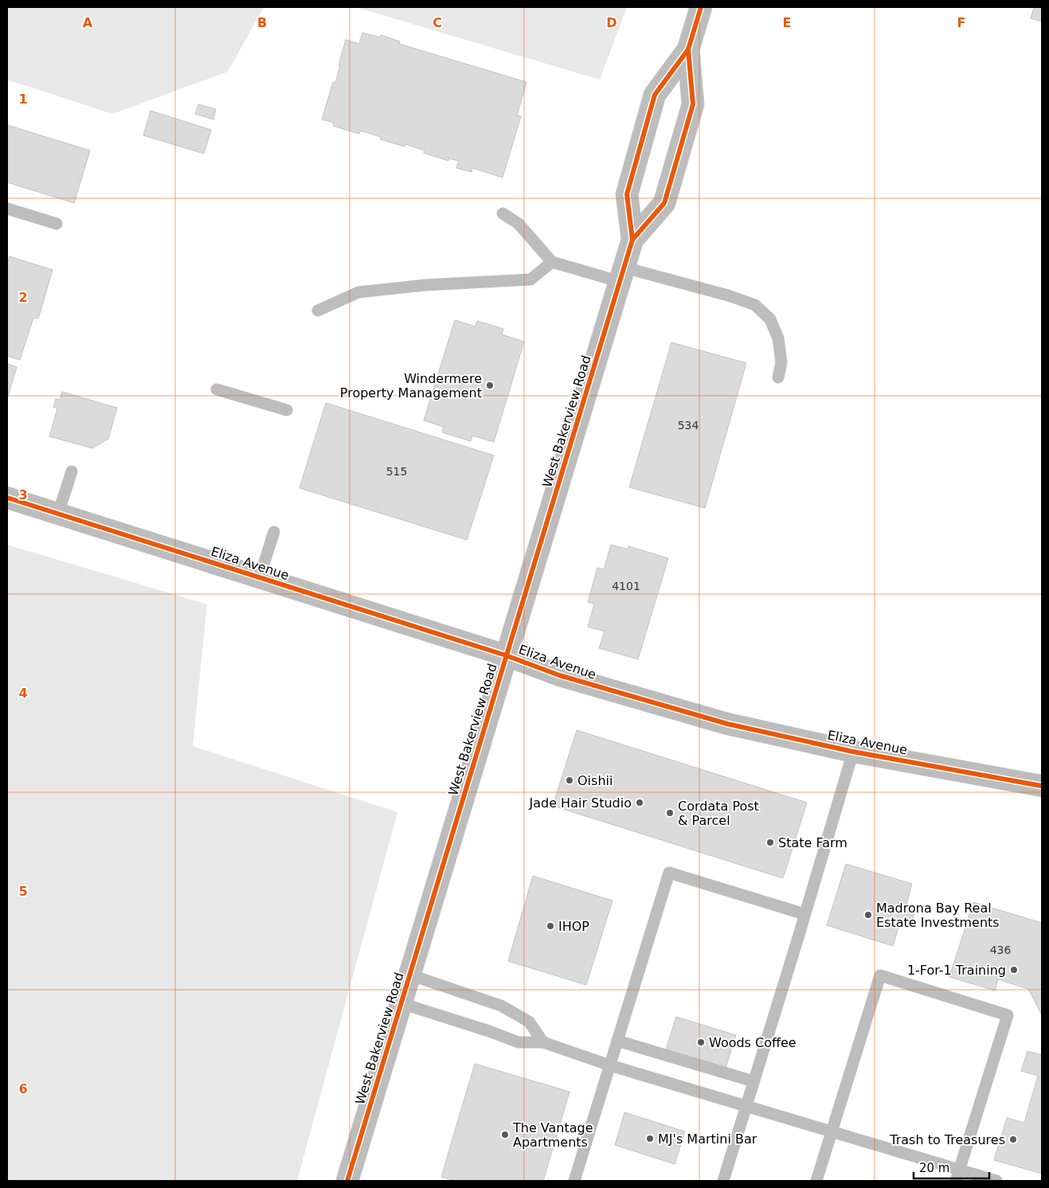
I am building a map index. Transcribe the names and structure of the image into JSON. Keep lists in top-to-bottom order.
{
  "streets": {
    "main road": ["West Bakerview Road", "Eliza Avenue"]
  },
  "crossings": [
    ["West Bakerview Road", "Eliza Avenue"]
  ],
  "places": [
    "Windermere Property Management",
    "Oishii",
    "Jade Hair Studio",
    "Cordata Post & Parcel",
    "State Farm",
    "Madrona Bay Real Estate Investments",
    "IHOP",
    "1-For-1 Training",
    "Woods Coffee",
    "The Vantage Apartments",
    "MJ's Martini Bar",
    "Trash to Treasures"
  ],
  "house_numbers": [
    "534",
    "515",
    "4101",
    "436"
  ],
  "scale_bar": "20 m",
  "grid": {
    "columns": [
      "A",
      "B",
      "C",
      "D",
      "E",
      "F"
    ],
    "rows": [
      "1",
      "2",
      "3",
      "4",
      "5",
      "6"
    ]
  }
}
